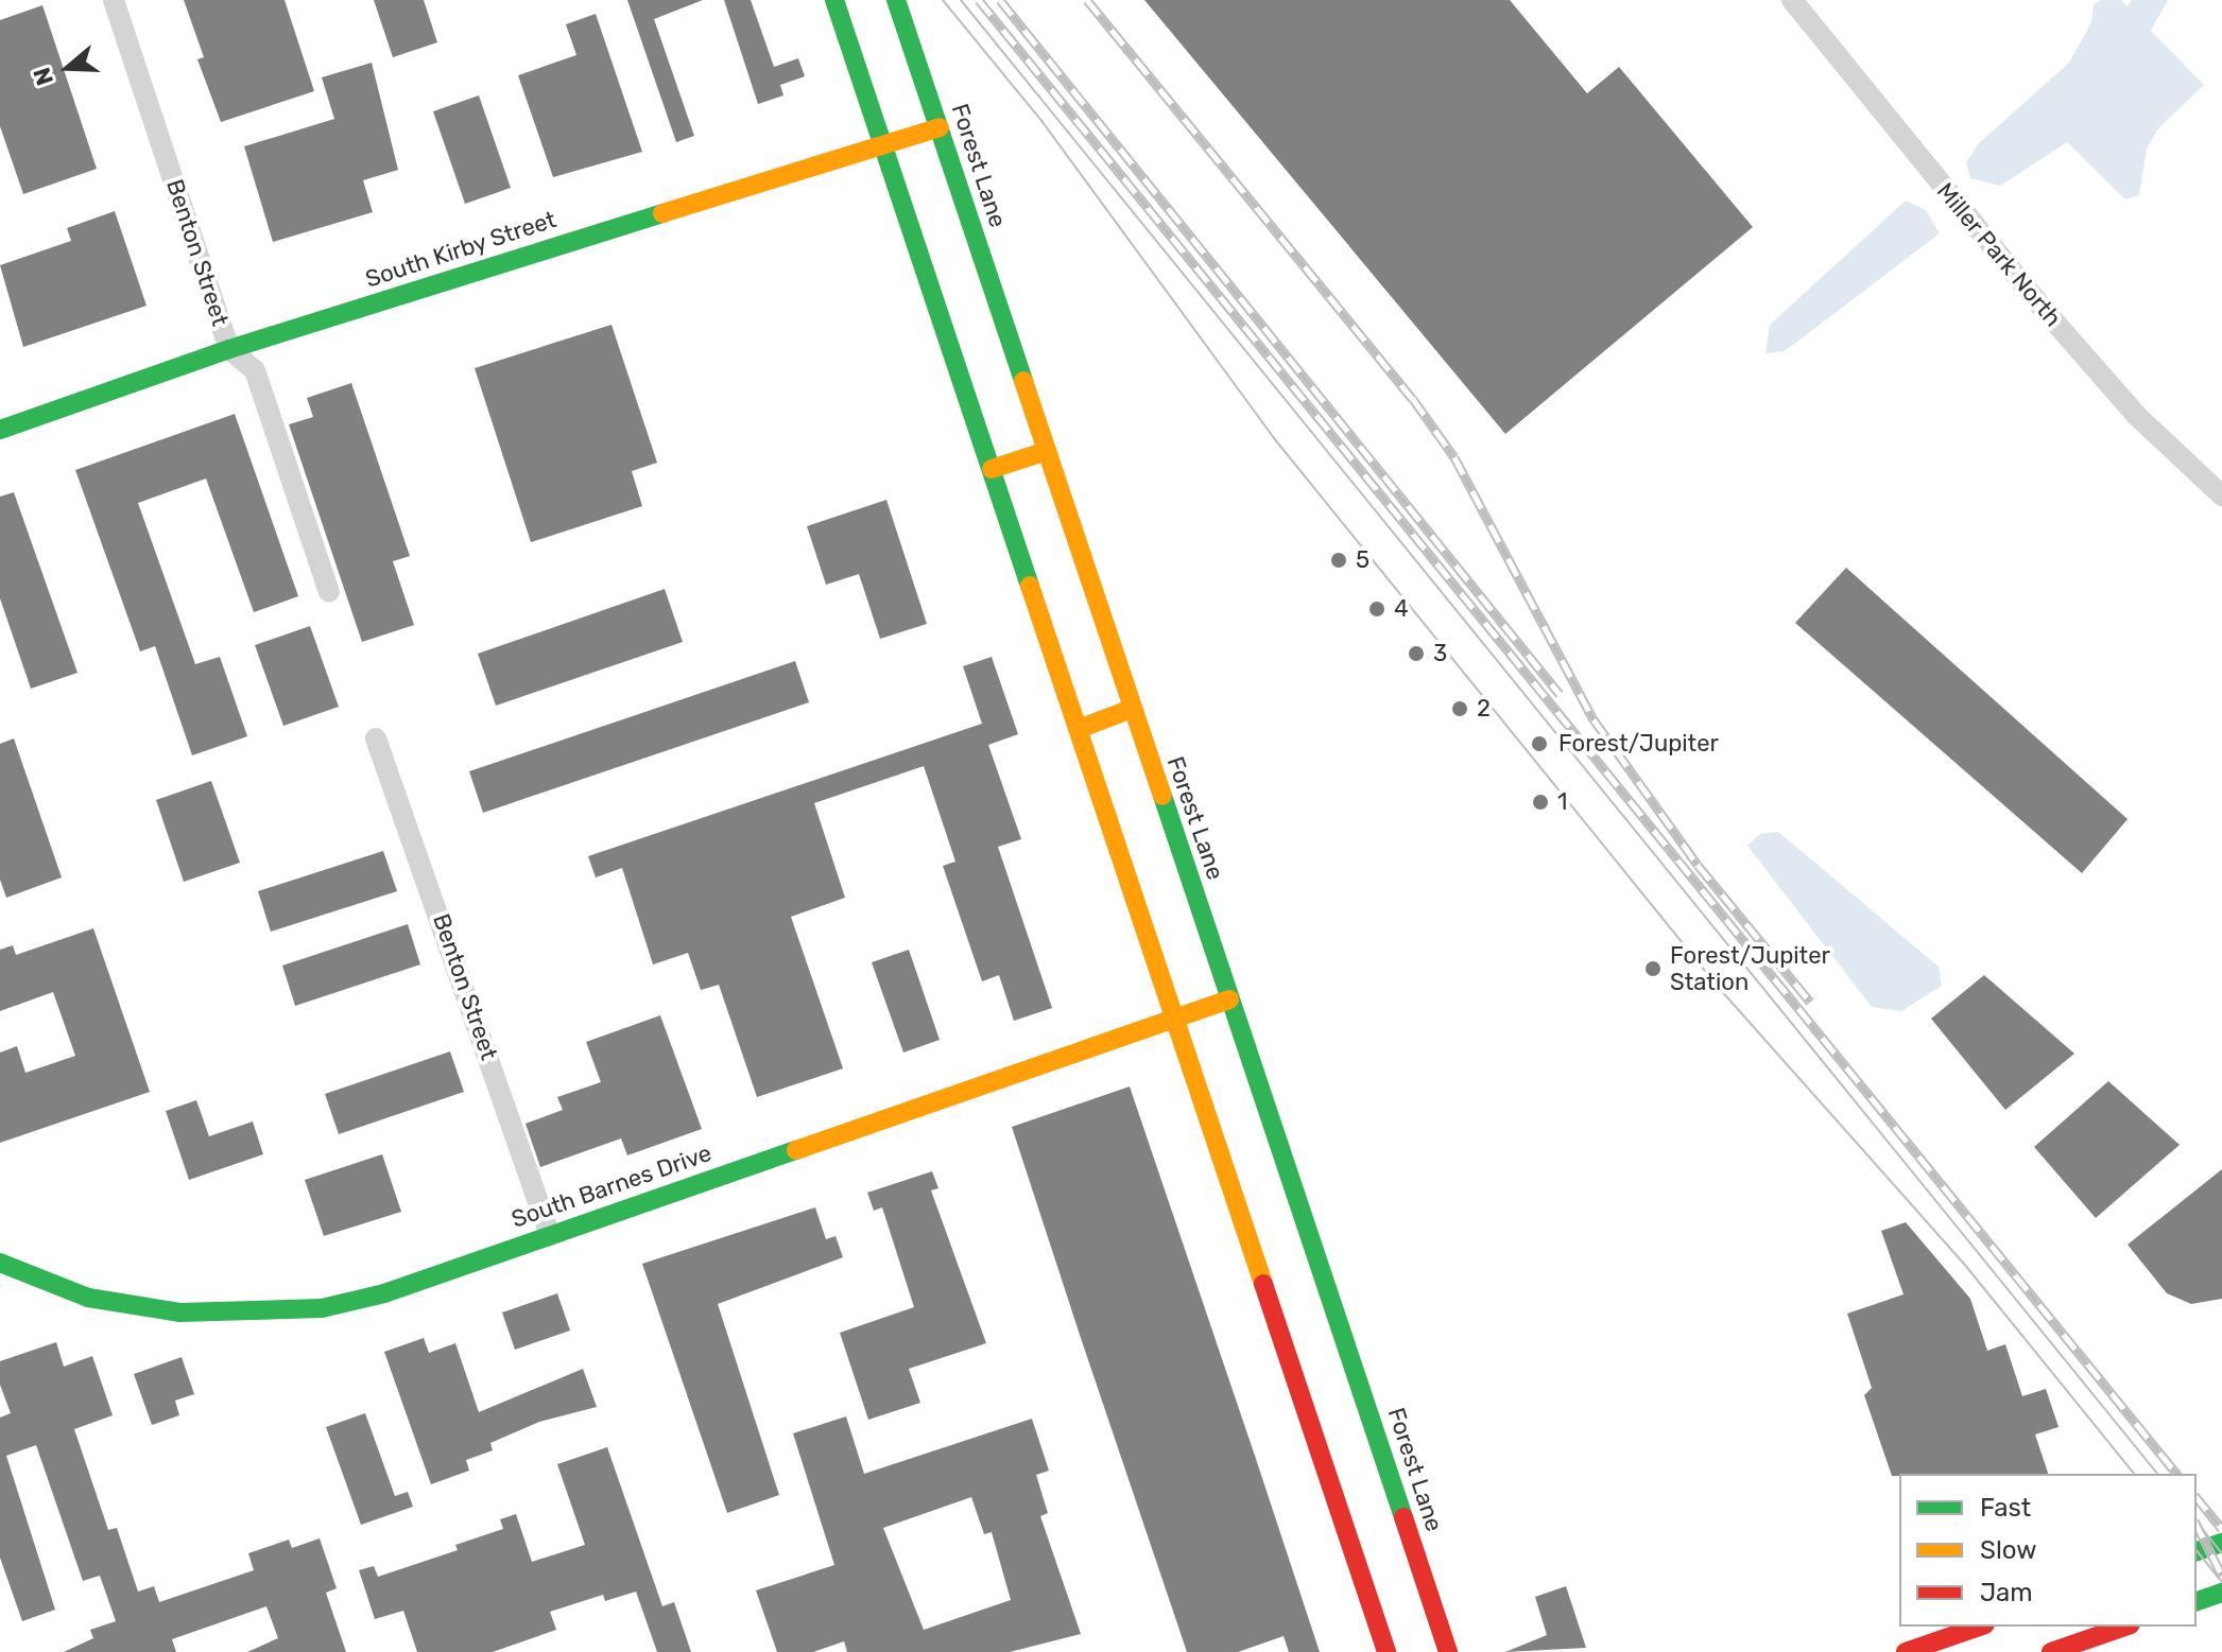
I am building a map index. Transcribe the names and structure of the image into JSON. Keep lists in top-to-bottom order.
{
  "streets": {
    "main road": ["Forest Lane", "South Kirby Street", "South Barnes Drive"],
    "street": ["Benton Street", "Miller Park North"]
  },
  "crossings": [
    ["Forest Lane", "South Kirby Street"],
    ["Forest Lane", "South Barnes Drive"],
    ["South Kirby Street", "Benton Street"],
    ["Benton Street", "South Barnes Drive"]
  ],
  "places": [
    "5",
    "4",
    "3",
    "2",
    "Forest/Jupiter",
    "1",
    "Forest/Jupiter Station"
  ],
  "legend": ["Fast", "Slow", "Jam"],
  "north": "left"
}
